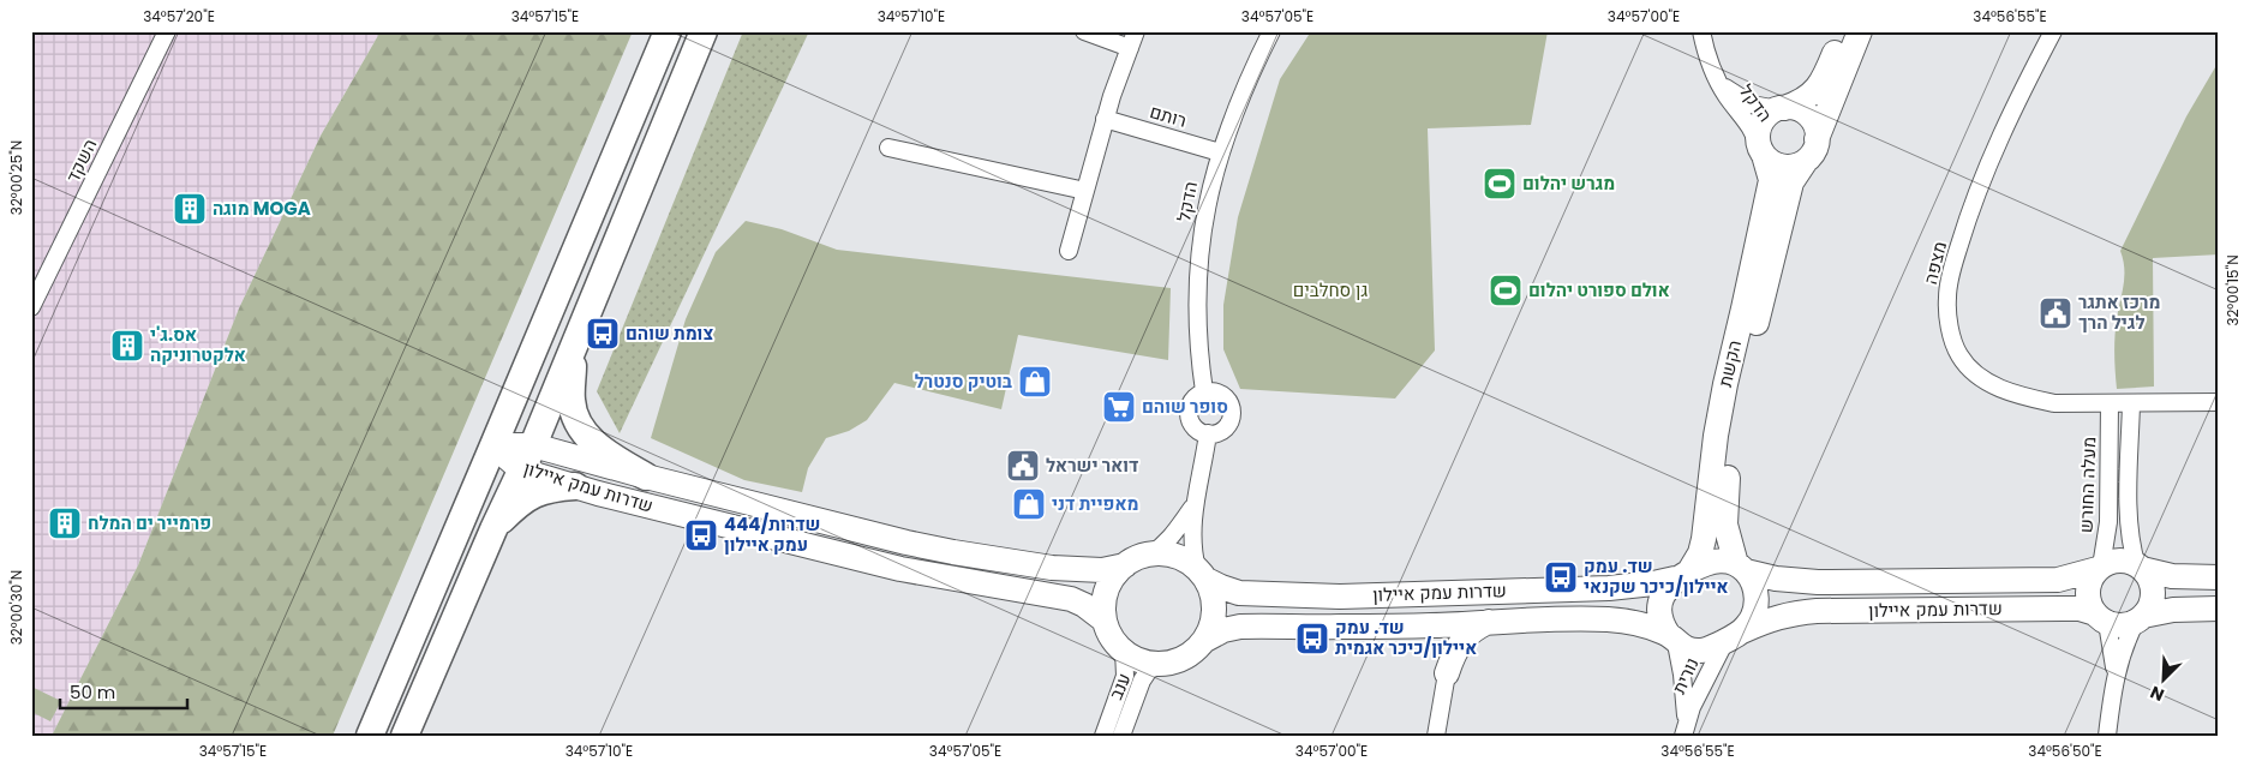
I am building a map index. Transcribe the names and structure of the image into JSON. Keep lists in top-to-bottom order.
{
  "streets": {
    "main road": ["הקשת", "שדרות עמק איילון"],
    "street": [
      "הדקל",
      "רותם",
      "השקד",
      "מצפה",
      "מעלה החורש",
      "נורית",
      "ענב"
    ]
  },
  "crossings": [
    ["הדקל", "רותם"],
    ["הדקל", "הקשת"],
    ["מצפה", "מעלה החורש"],
    ["הקשת", "שדרות עמק איילון"],
    ["הקשת", "נורית"],
    ["מעלה החורש", "שדרות עמק איילון"],
    ["שדרות עמק איילון", "נורית"],
    ["שדרות עמק איילון", "ענב"]
  ],
  "parks": ["גן סחלבים"],
  "places": {
    "sports": ["מגרש יהלום", "אולם ספורט יהלום"],
    "building": ["מוגה MOGA", "אס.ג'י אלקטרוניקה", "פרמייר ים המלח"],
    "public building": ["מרכז אתגר לגיל הרך", "דואר ישראל"],
    "bus stop": [
      "צומת שוהם",
      "444/שדרות עמק איילון",
      "שד. עמק איילון/כיכר שקנאי",
      "שד. עמק איילון/כיכר אגמית"
    ],
    "shop": ["בוטיק סנטרל", "מאפיית דני"],
    "supermarket": ["סופר שוהם"]
  },
  "scale_bar": "50 m",
  "north": "bottom left",
  "coordinates": [
    "34°57'20\"E",
    "34°57'15\"E",
    "34°57'10\"E",
    "34°57'05\"E",
    "34°57'00\"E",
    "34°56'55\"E",
    "32°00'25\"N",
    "32°00'15\"N",
    "32°00'30\"N",
    "34°56'50\"E"
  ]
}
